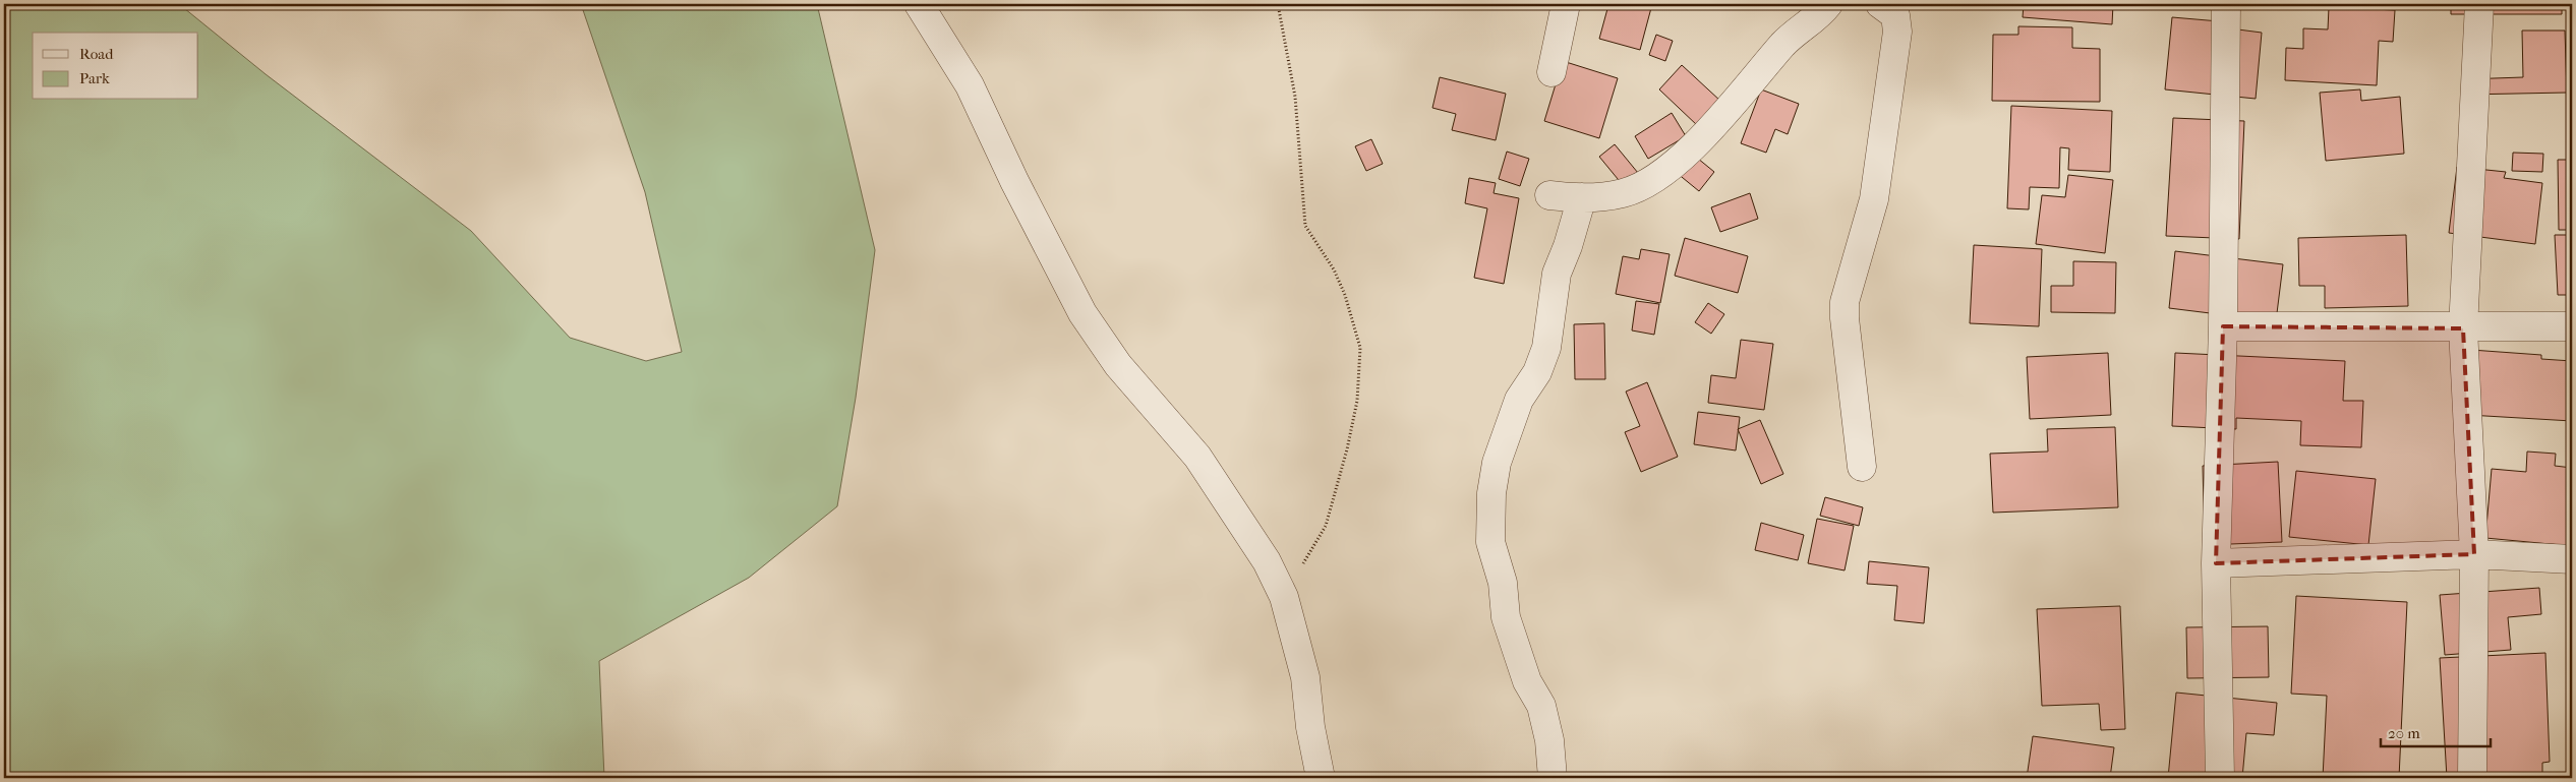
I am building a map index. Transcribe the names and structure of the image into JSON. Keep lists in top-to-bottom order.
{
  "legend": ["Road", "Park"],
  "scale_bar": "20 m"
}
